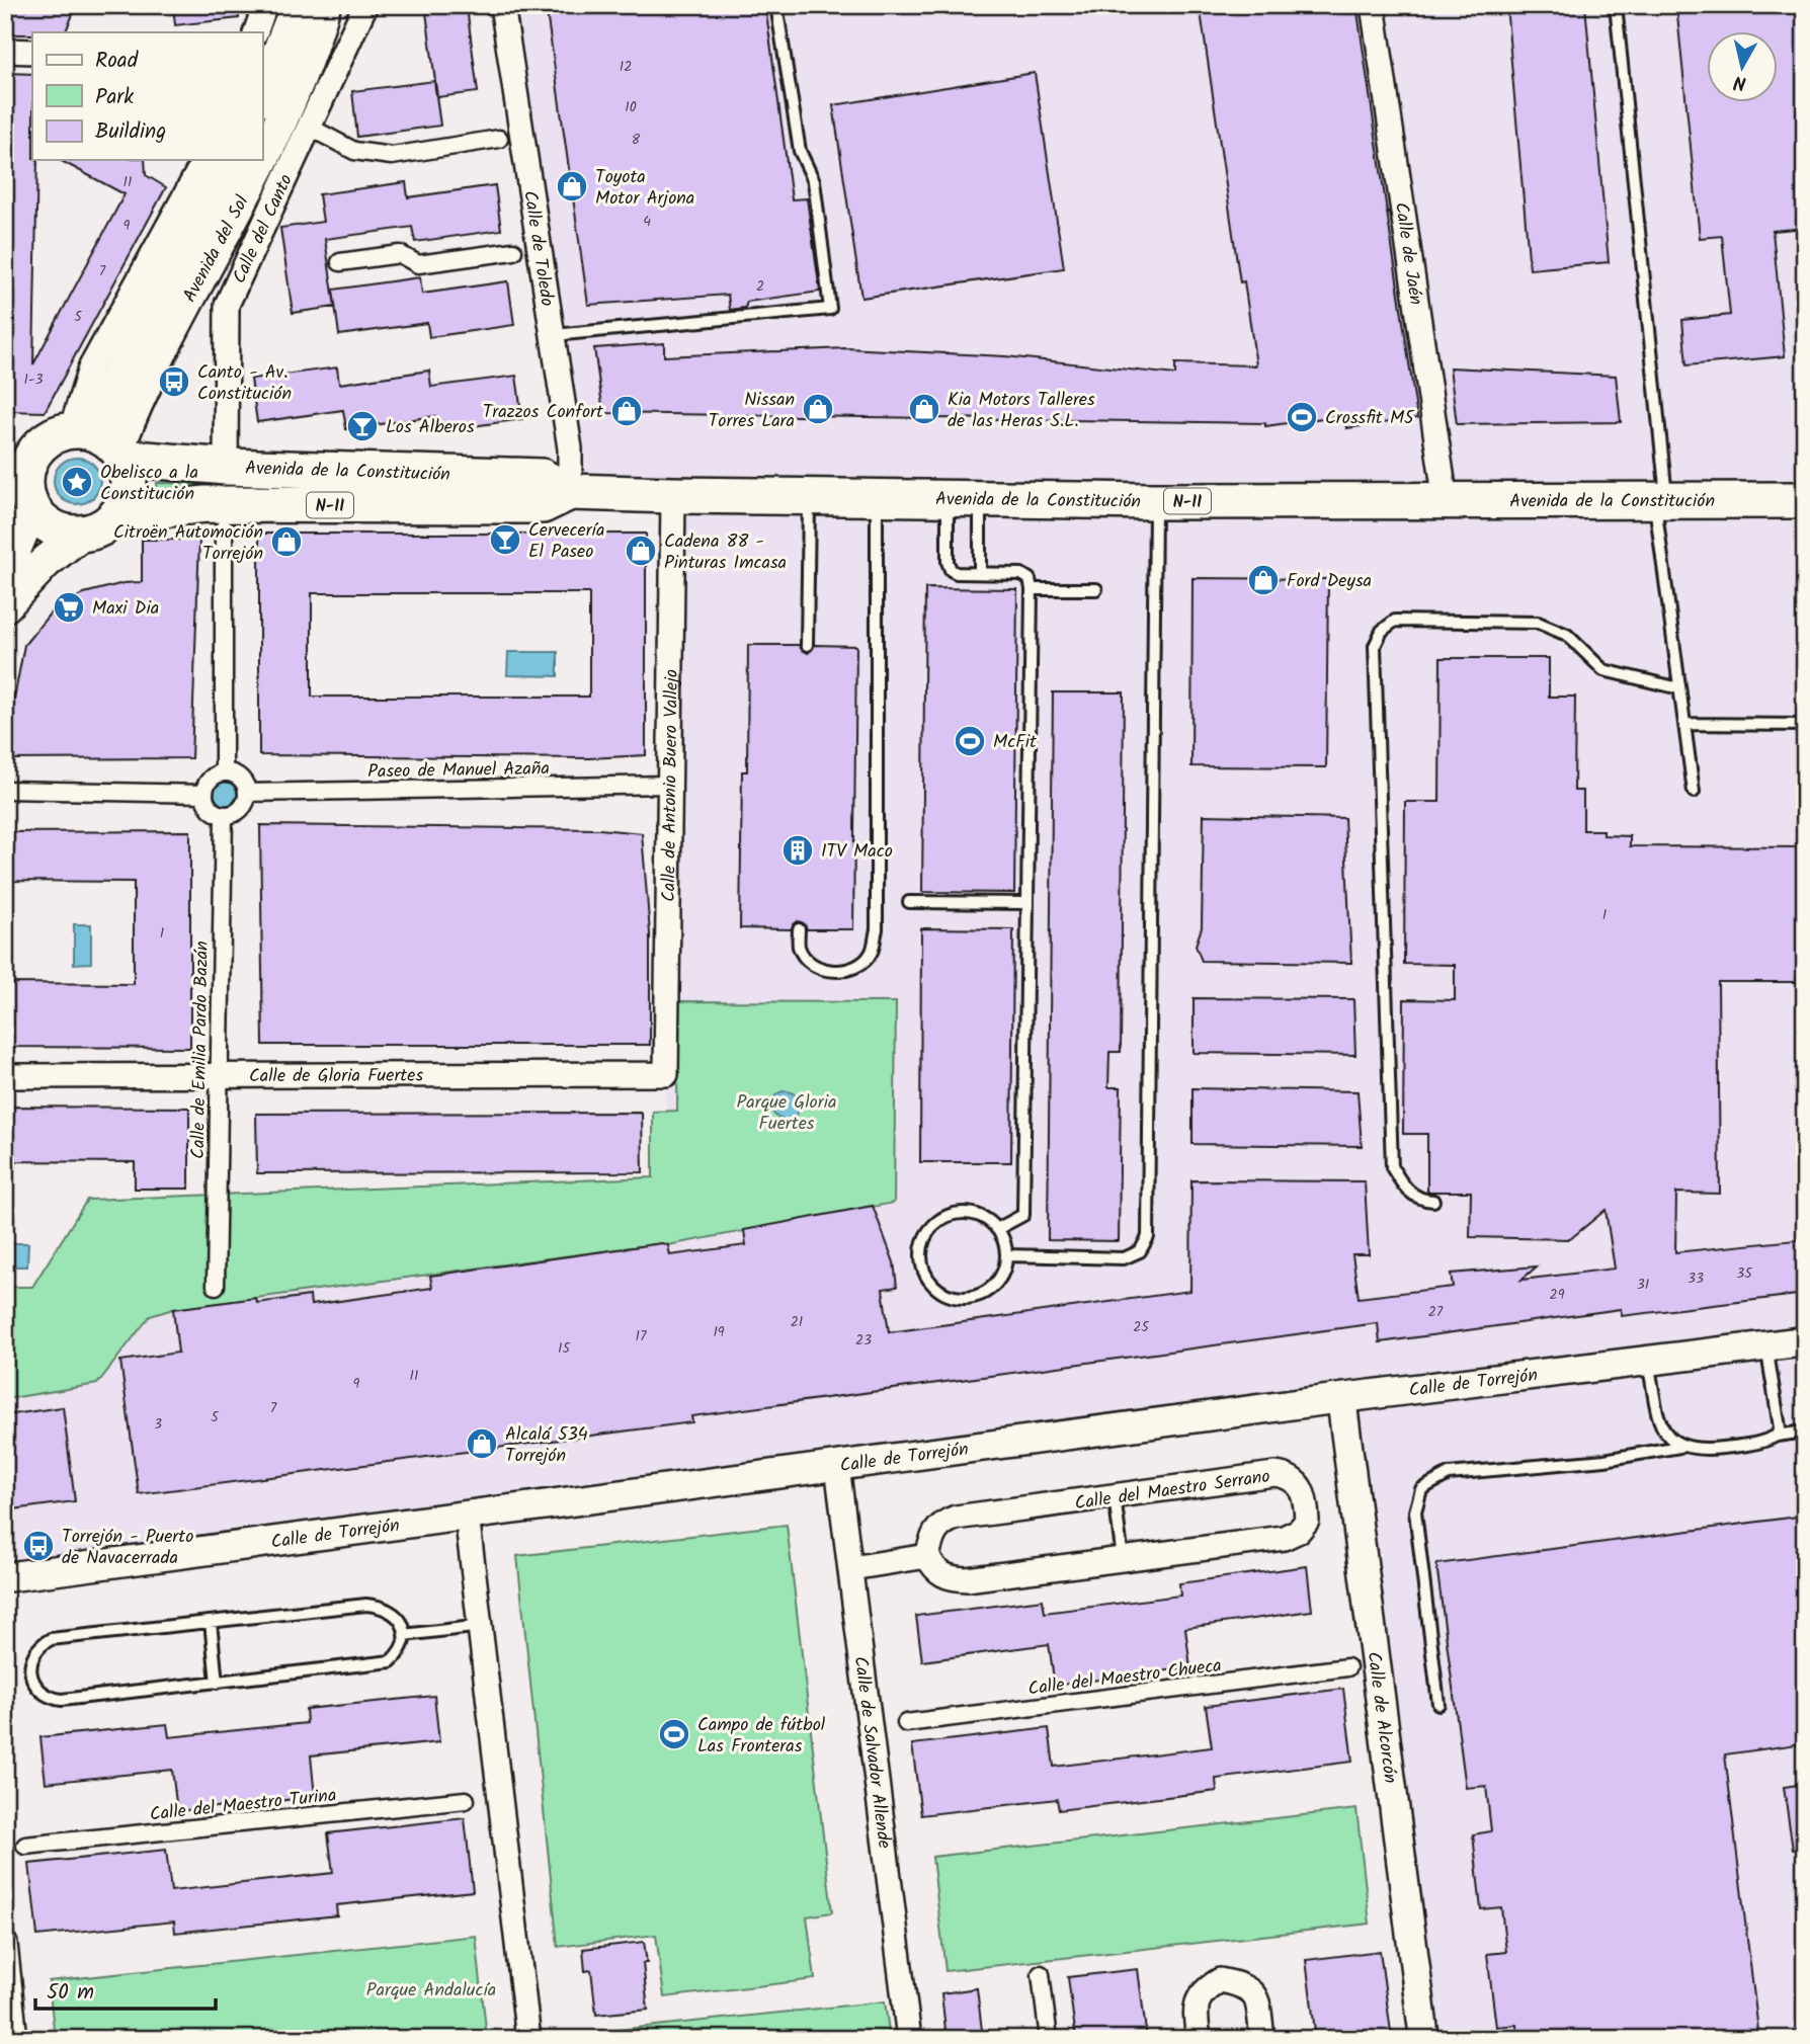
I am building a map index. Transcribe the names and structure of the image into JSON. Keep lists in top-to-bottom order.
{
  "streets": {
    "main road": ["Avenida del Sol", "Avenida de la Constitución", "N-II"],
    "street": [
      "Calle del Canto",
      "Calle de Toledo",
      "Calle de Jaén",
      "Paseo de Manuel Azaña",
      "Calle de Antonio Buero Vallejo",
      "Calle de Emilia Pardo Bazán",
      "Calle de Gloria Fuertes",
      "Calle de Torrejón",
      "Calle del Maestro Serrano",
      "Calle del Maestro Chueca",
      "Calle de Alcorcón",
      "Calle de Salvador Allende",
      "Calle del Maestro Turina"
    ]
  },
  "crossings": [
    ["Calle del Canto", "Avenida de la Constitución"],
    ["Avenida del Sol", "Avenida de la Constitución"],
    ["Avenida del Sol", "N-II"],
    ["Calle de Toledo", "Avenida de la Constitución"],
    ["Calle de Jaén", "Avenida de la Constitución"],
    ["Avenida de la Constitución", "N-II"],
    ["Avenida de la Constitución", "Calle de Antonio Buero Vallejo"],
    ["Paseo de Manuel Azaña", "Calle de Antonio Buero Vallejo"],
    ["Paseo de Manuel Azaña", "Calle de Emilia Pardo Bazán"],
    ["Calle de Antonio Buero Vallejo", "Calle de Gloria Fuertes"],
    ["Calle de Emilia Pardo Bazán", "Calle de Gloria Fuertes"],
    ["Calle de Torrejón", "Calle de Alcorcón"],
    ["Calle de Torrejón", "Calle de Salvador Allende"]
  ],
  "parks": ["Parque Gloria Fuertes", "Parque Andalucía"],
  "places": {
    "shop": [
      "Toyota Motor Arjona",
      "Nissan Torres Lara",
      "Kia Motors Talleres de las Heras S.L.",
      "Trazzos Confort",
      "Citroën Automoción Torrejón",
      "Cadena 88 - Pinturas Imcasa",
      "Ford Deysa",
      "Alcalá 534 Torrejón"
    ],
    "bus stop": ["Canto - Av. Constitución", "Torrejón - Puerto de Navacerrada"],
    "sports": ["Crossfit M5", "McFit", "Campo de fútbol Las Fronteras"],
    "bar": ["Los Alberos", "Cervecería El Paseo"],
    "place": ["Obelisco a la Constitución"],
    "supermarket": ["Maxi Dia"],
    "building": ["ITV Maco"]
  },
  "house_numbers": [
    "12",
    "10",
    "8",
    "11",
    "4",
    "9",
    "7",
    "2",
    "5",
    "1-3",
    "1",
    "1",
    "35",
    "33",
    "31",
    "29",
    "27",
    "21",
    "25",
    "19",
    "17",
    "23",
    "15",
    "11",
    "9",
    "7",
    "5",
    "3"
  ],
  "legend": ["Road", "Park", "Building"],
  "scale_bar": "50 m",
  "north": "bottom"
}
